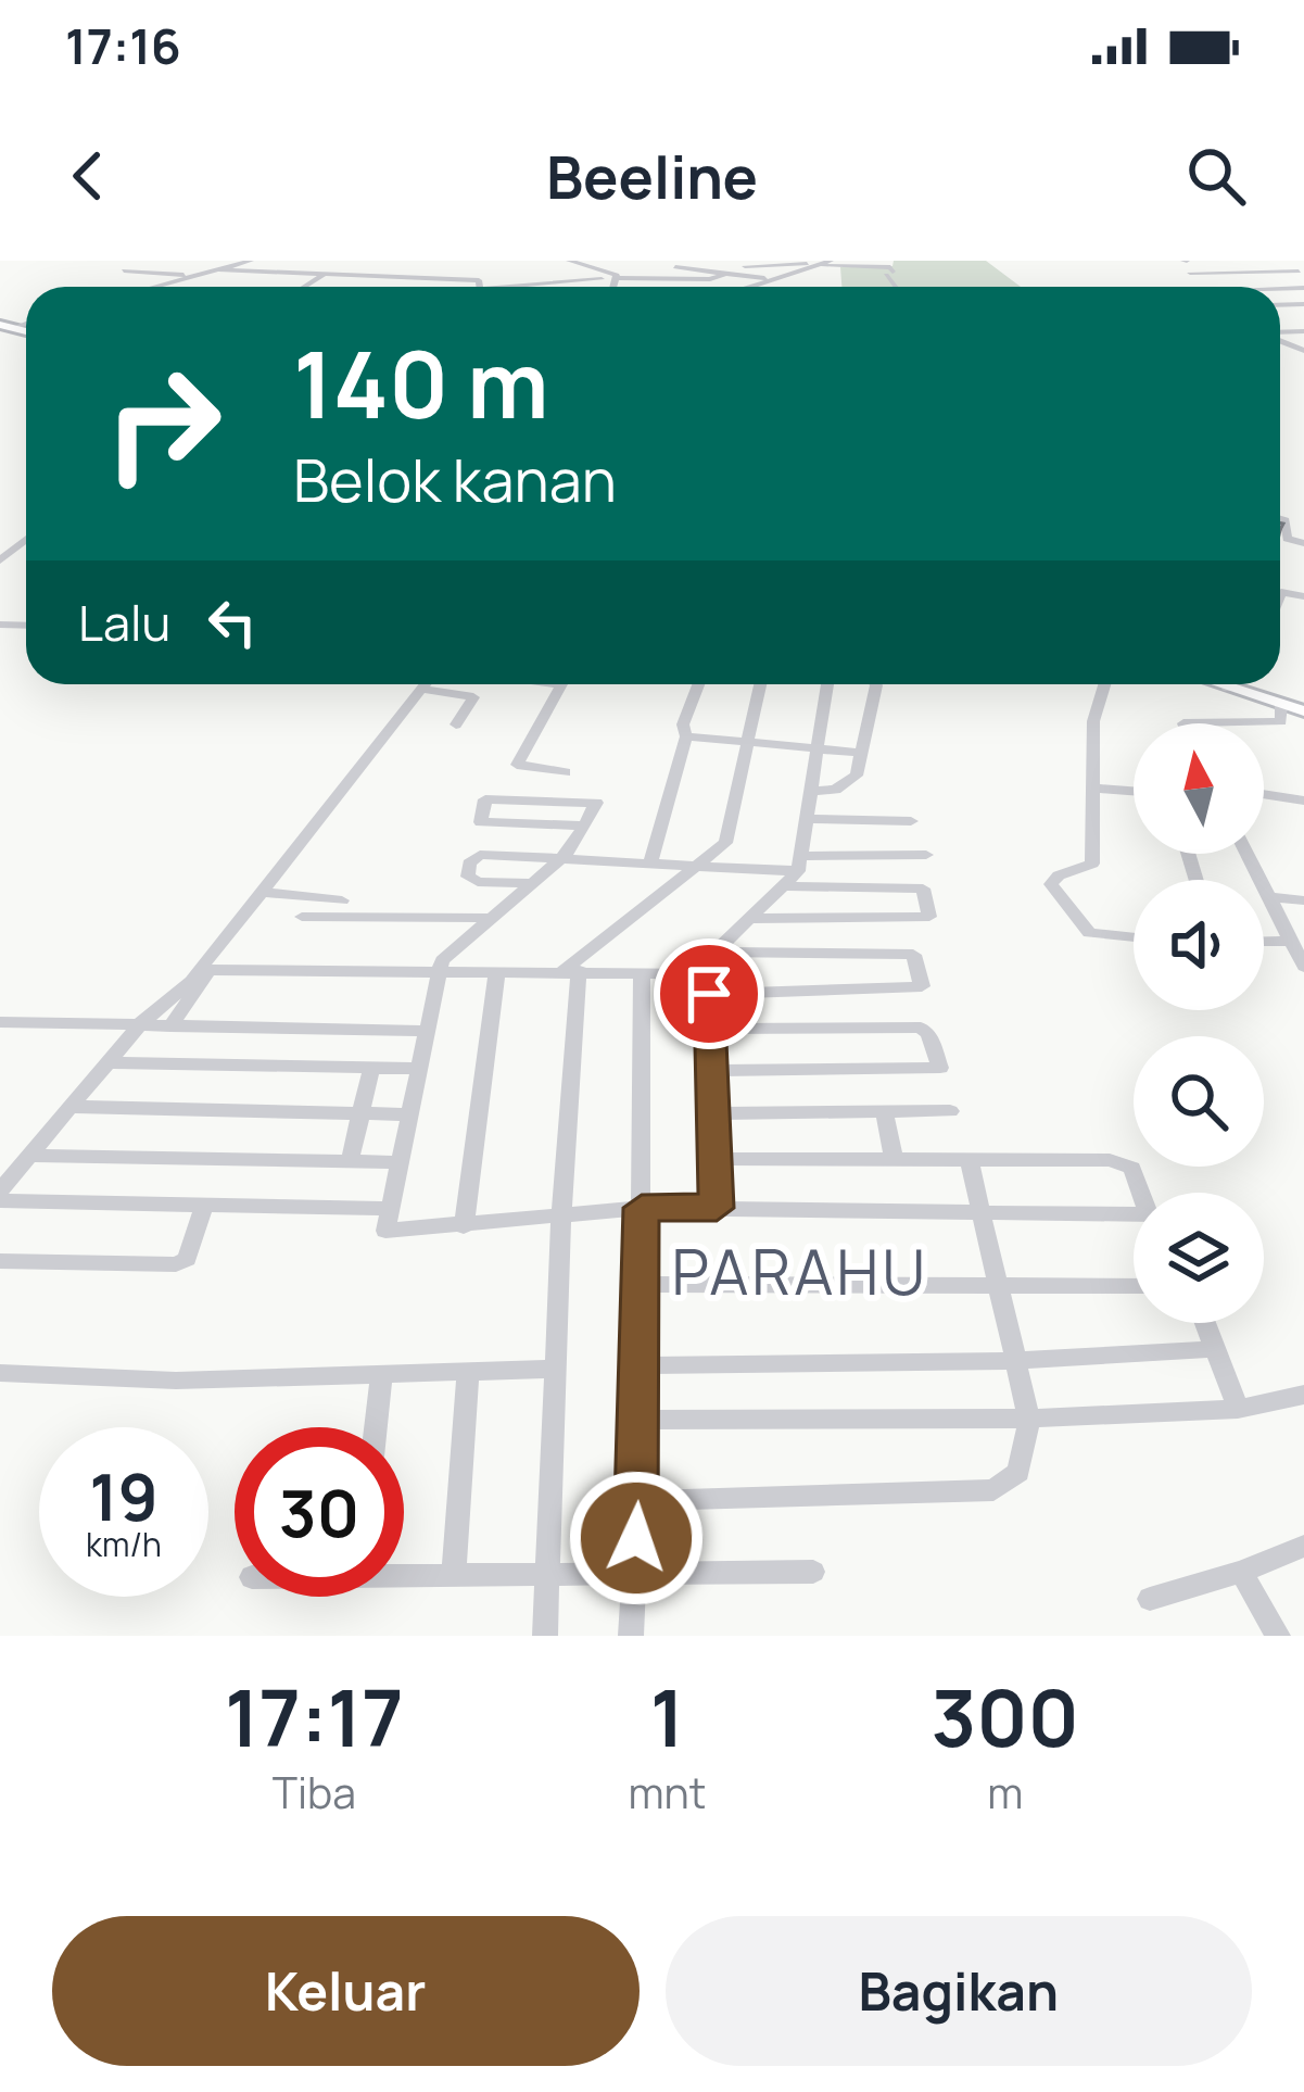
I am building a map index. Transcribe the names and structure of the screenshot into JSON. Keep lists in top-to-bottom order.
{
  "districts": ["PARAHU"],
  "north": "top",
  "page": {
    "status": "17:16",
    "header": "Beeline",
    "turn": ["140 m", "Belok kanan"],
    "then": "Lalu",
    "speed": "19 km/h",
    "limit": "30",
    "eta": [
      "17:17",
      "Tiba",
      "1",
      "mnt",
      "300",
      "m"
    ],
    "buttons": ["Keluar", "Bagikan"]
  }
}
